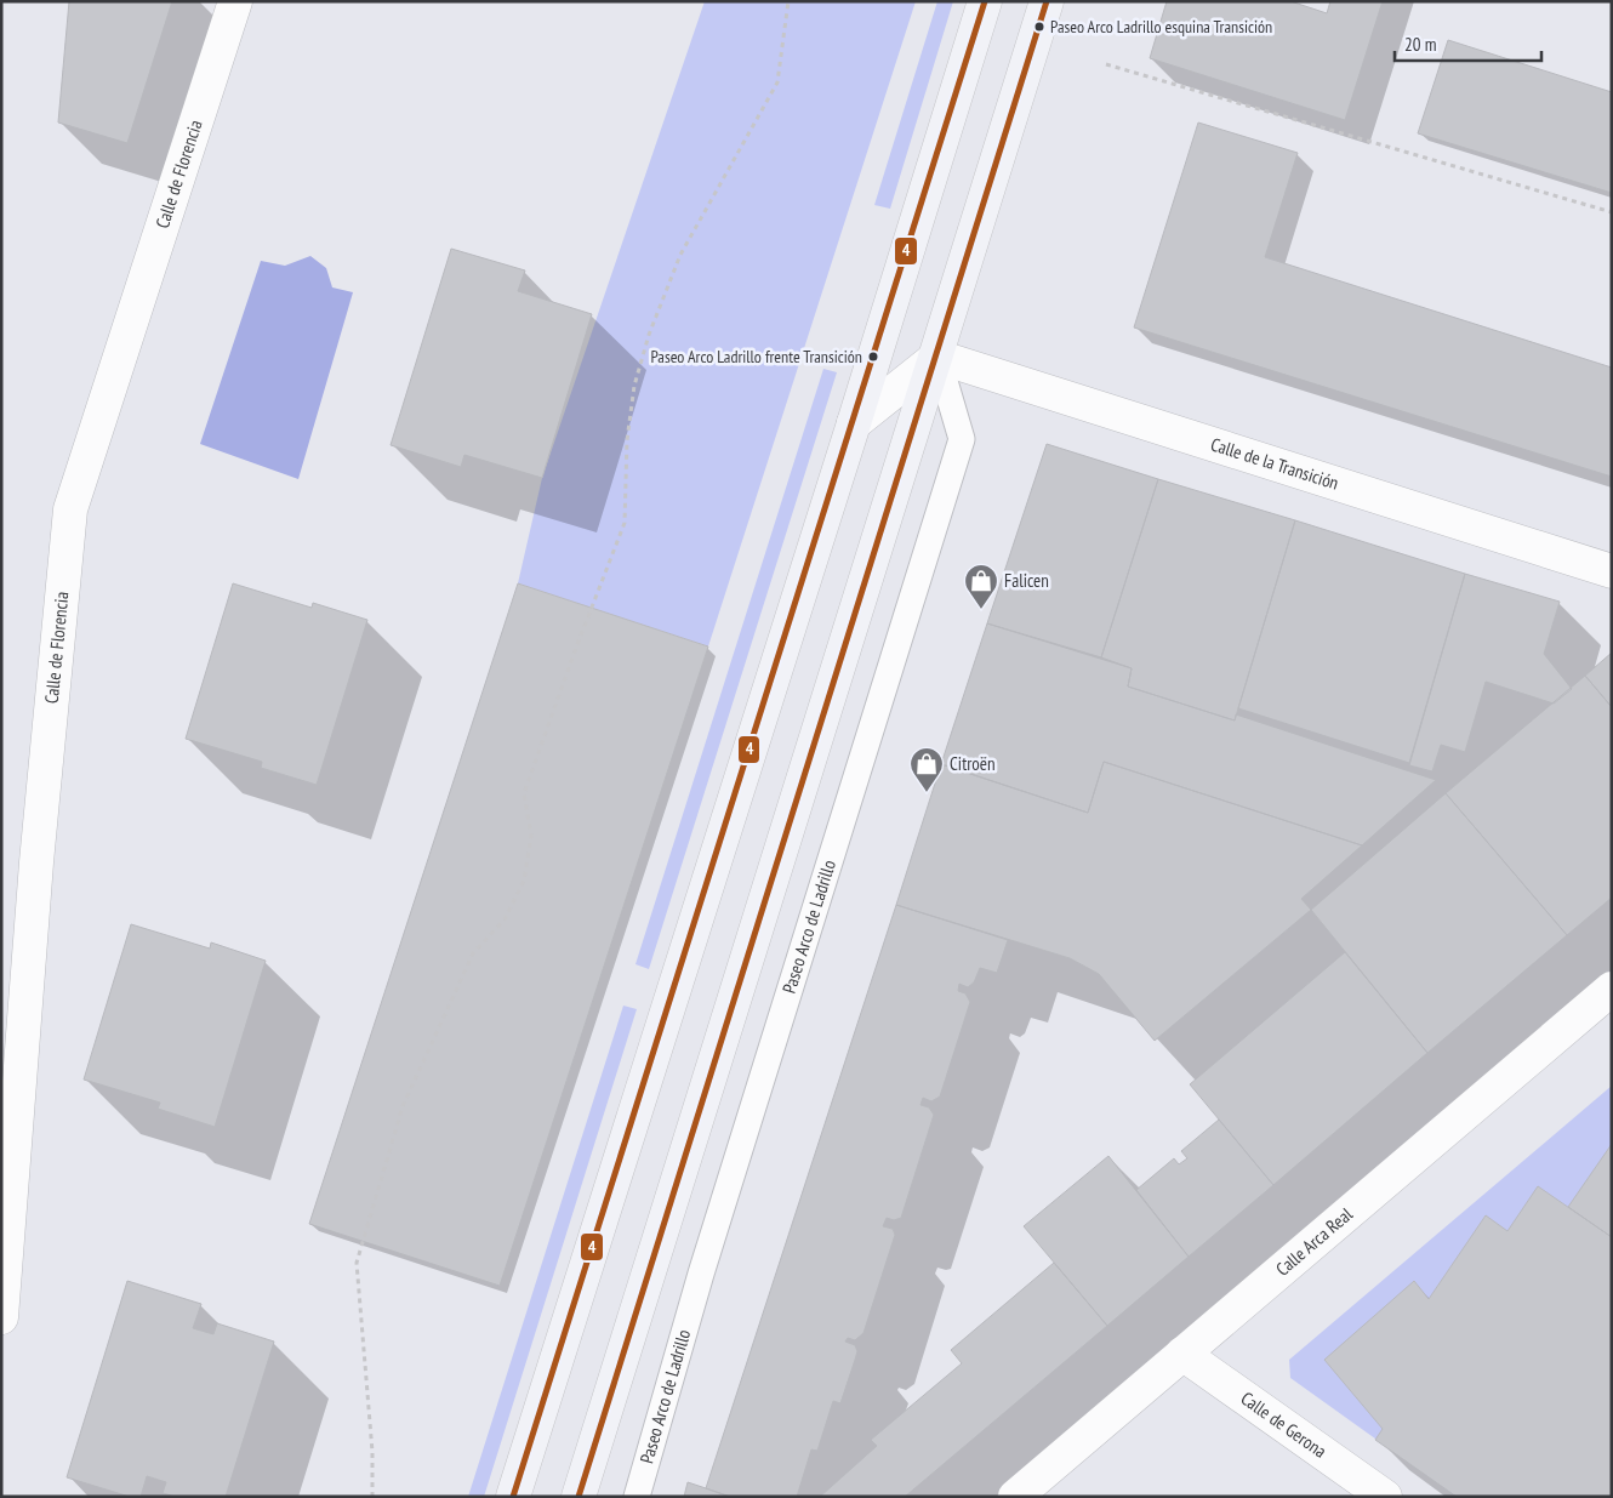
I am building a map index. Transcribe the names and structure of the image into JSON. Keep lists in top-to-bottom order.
{
  "streets": {
    "street": [
      "Calle de Florencia",
      "Calle de la Transición",
      "Calle Arca Real",
      "Calle de Gerona"
    ],
    "lane": ["Paseo Arco de Ladrillo"]
  },
  "crossings": [
    ["Calle de la Transición", "Paseo Arco de Ladrillo"],
    ["Calle Arca Real", "Calle de Gerona"]
  ],
  "places": {
    "other": ["Paseo Arco Ladrillo esquina Transición", "Paseo Arco Ladrillo frente Transición"],
    "shop": ["Falicen", "Citroën"]
  },
  "lines": ["transit line 4"],
  "scale_bar": "20 m"
}
